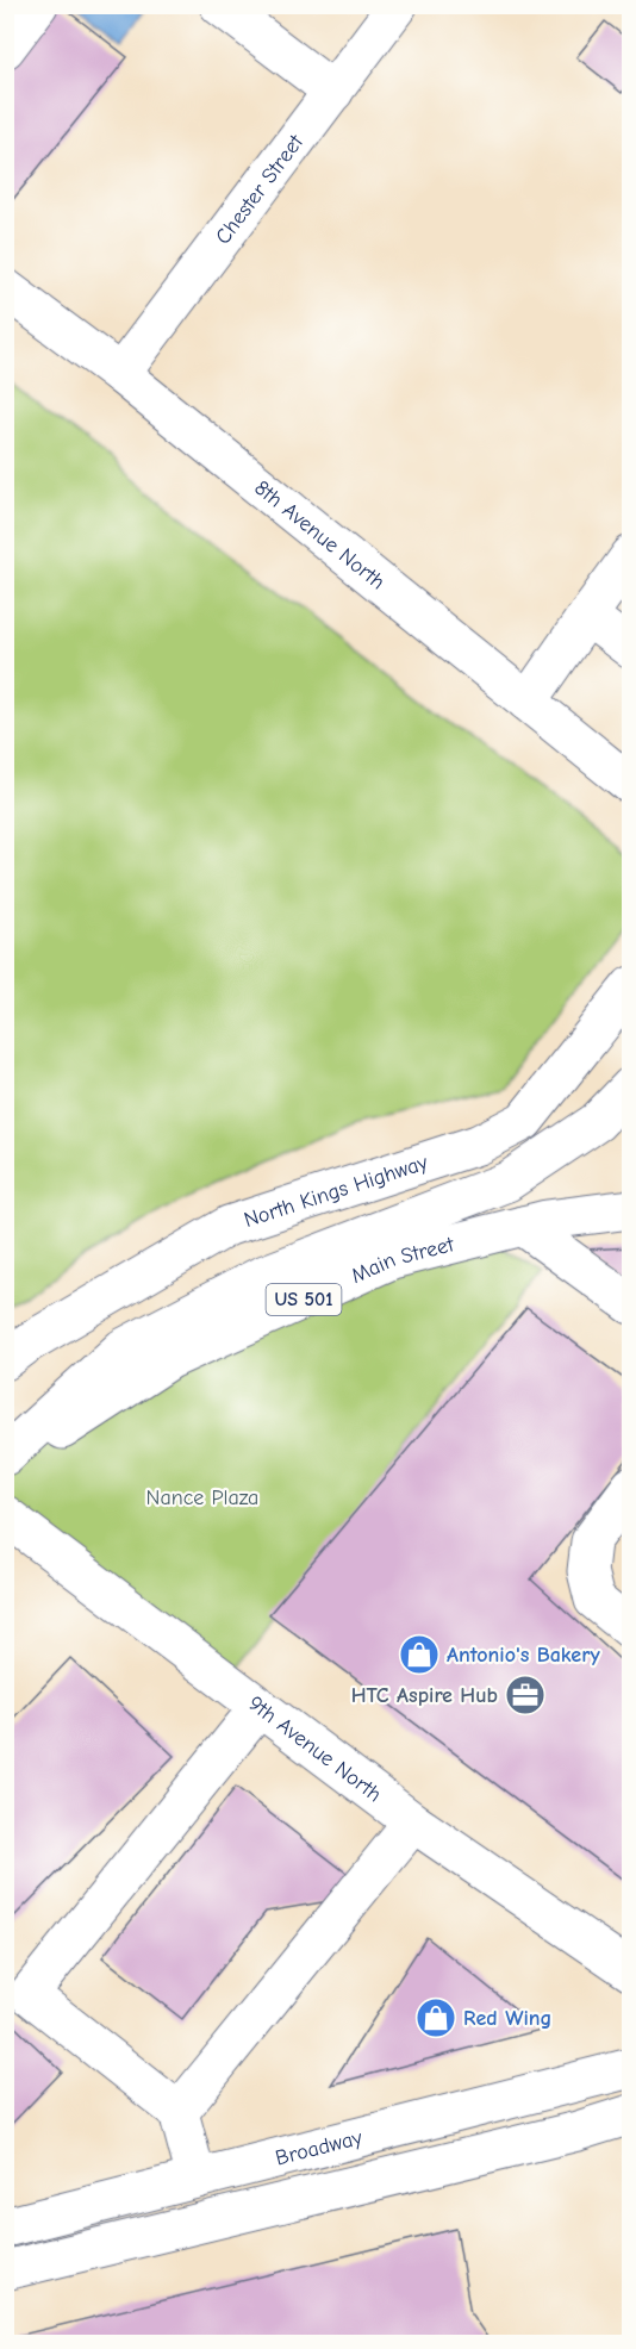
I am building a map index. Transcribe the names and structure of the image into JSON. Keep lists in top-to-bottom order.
{
  "streets": {
    "street": [
      "Chester Street",
      "8th Avenue North",
      "North Kings Highway",
      "Main Street",
      "US 501",
      "9th Avenue North",
      "Broadway"
    ]
  },
  "crossings": [
    ["Chester Street", "8th Avenue North"]
  ],
  "parks": ["Nance Plaza"],
  "places": {
    "shop": ["Antonio's Bakery", "Red Wing"],
    "office": ["HTC Aspire Hub"]
  }
}
